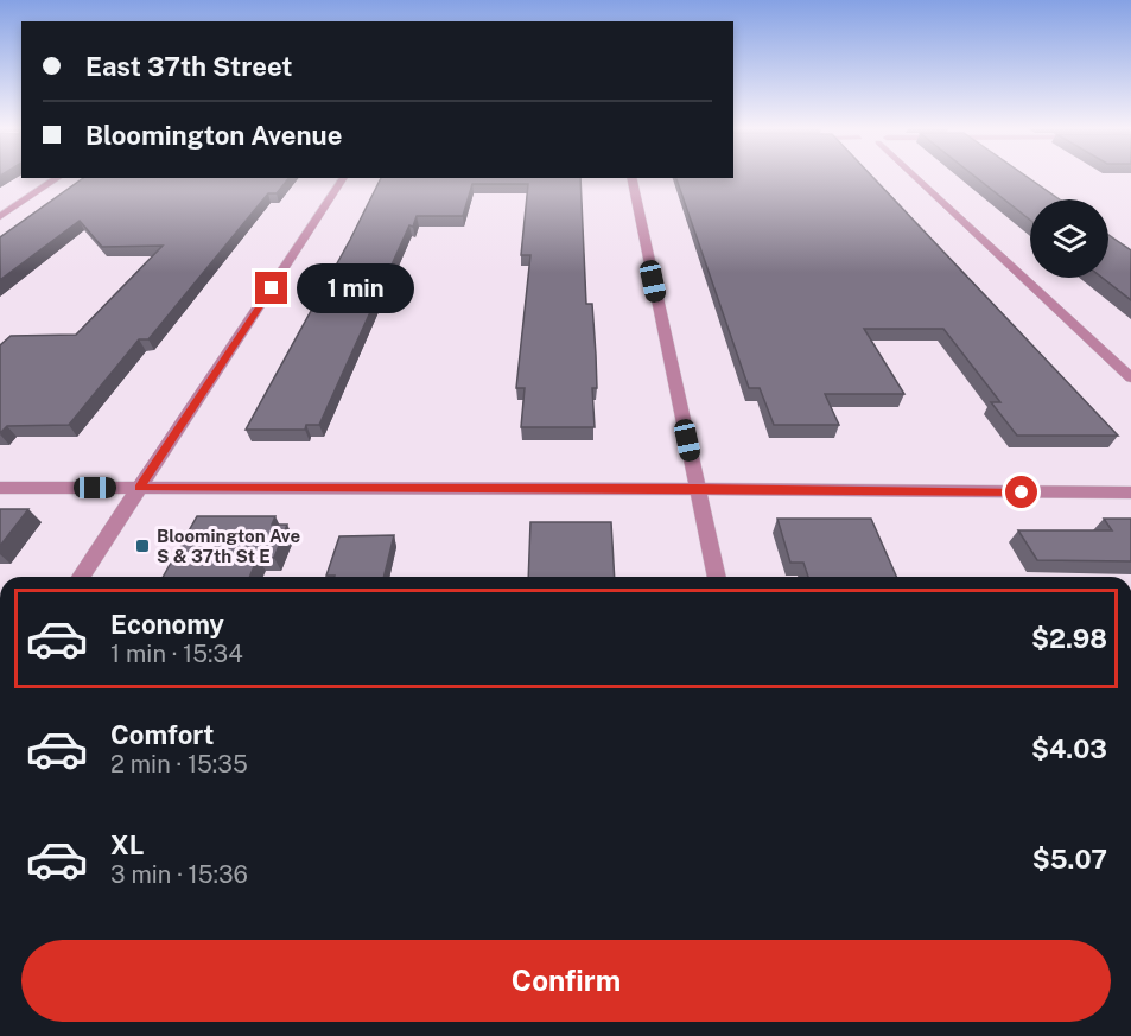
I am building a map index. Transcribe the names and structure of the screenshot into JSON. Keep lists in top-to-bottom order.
{
  "places": {
    "transit": ["Bloomington Ave S & 37th St E"]
  },
  "page": {
    "banner": ["East 37th Street", "Bloomington Avenue"],
    "bubble": "1 min",
    "list": [
      {
        "name": "Economy",
        "note": "1 min · 15:34",
        "value": "$2.98"
      },
      {
        "name": "Comfort",
        "note": "2 min · 15:35",
        "value": "$4.03"
      },
      {
        "name": "XL",
        "note": "3 min · 15:36",
        "value": "$5.07"
      }
    ],
    "buttons": "Confirm"
  }
}
